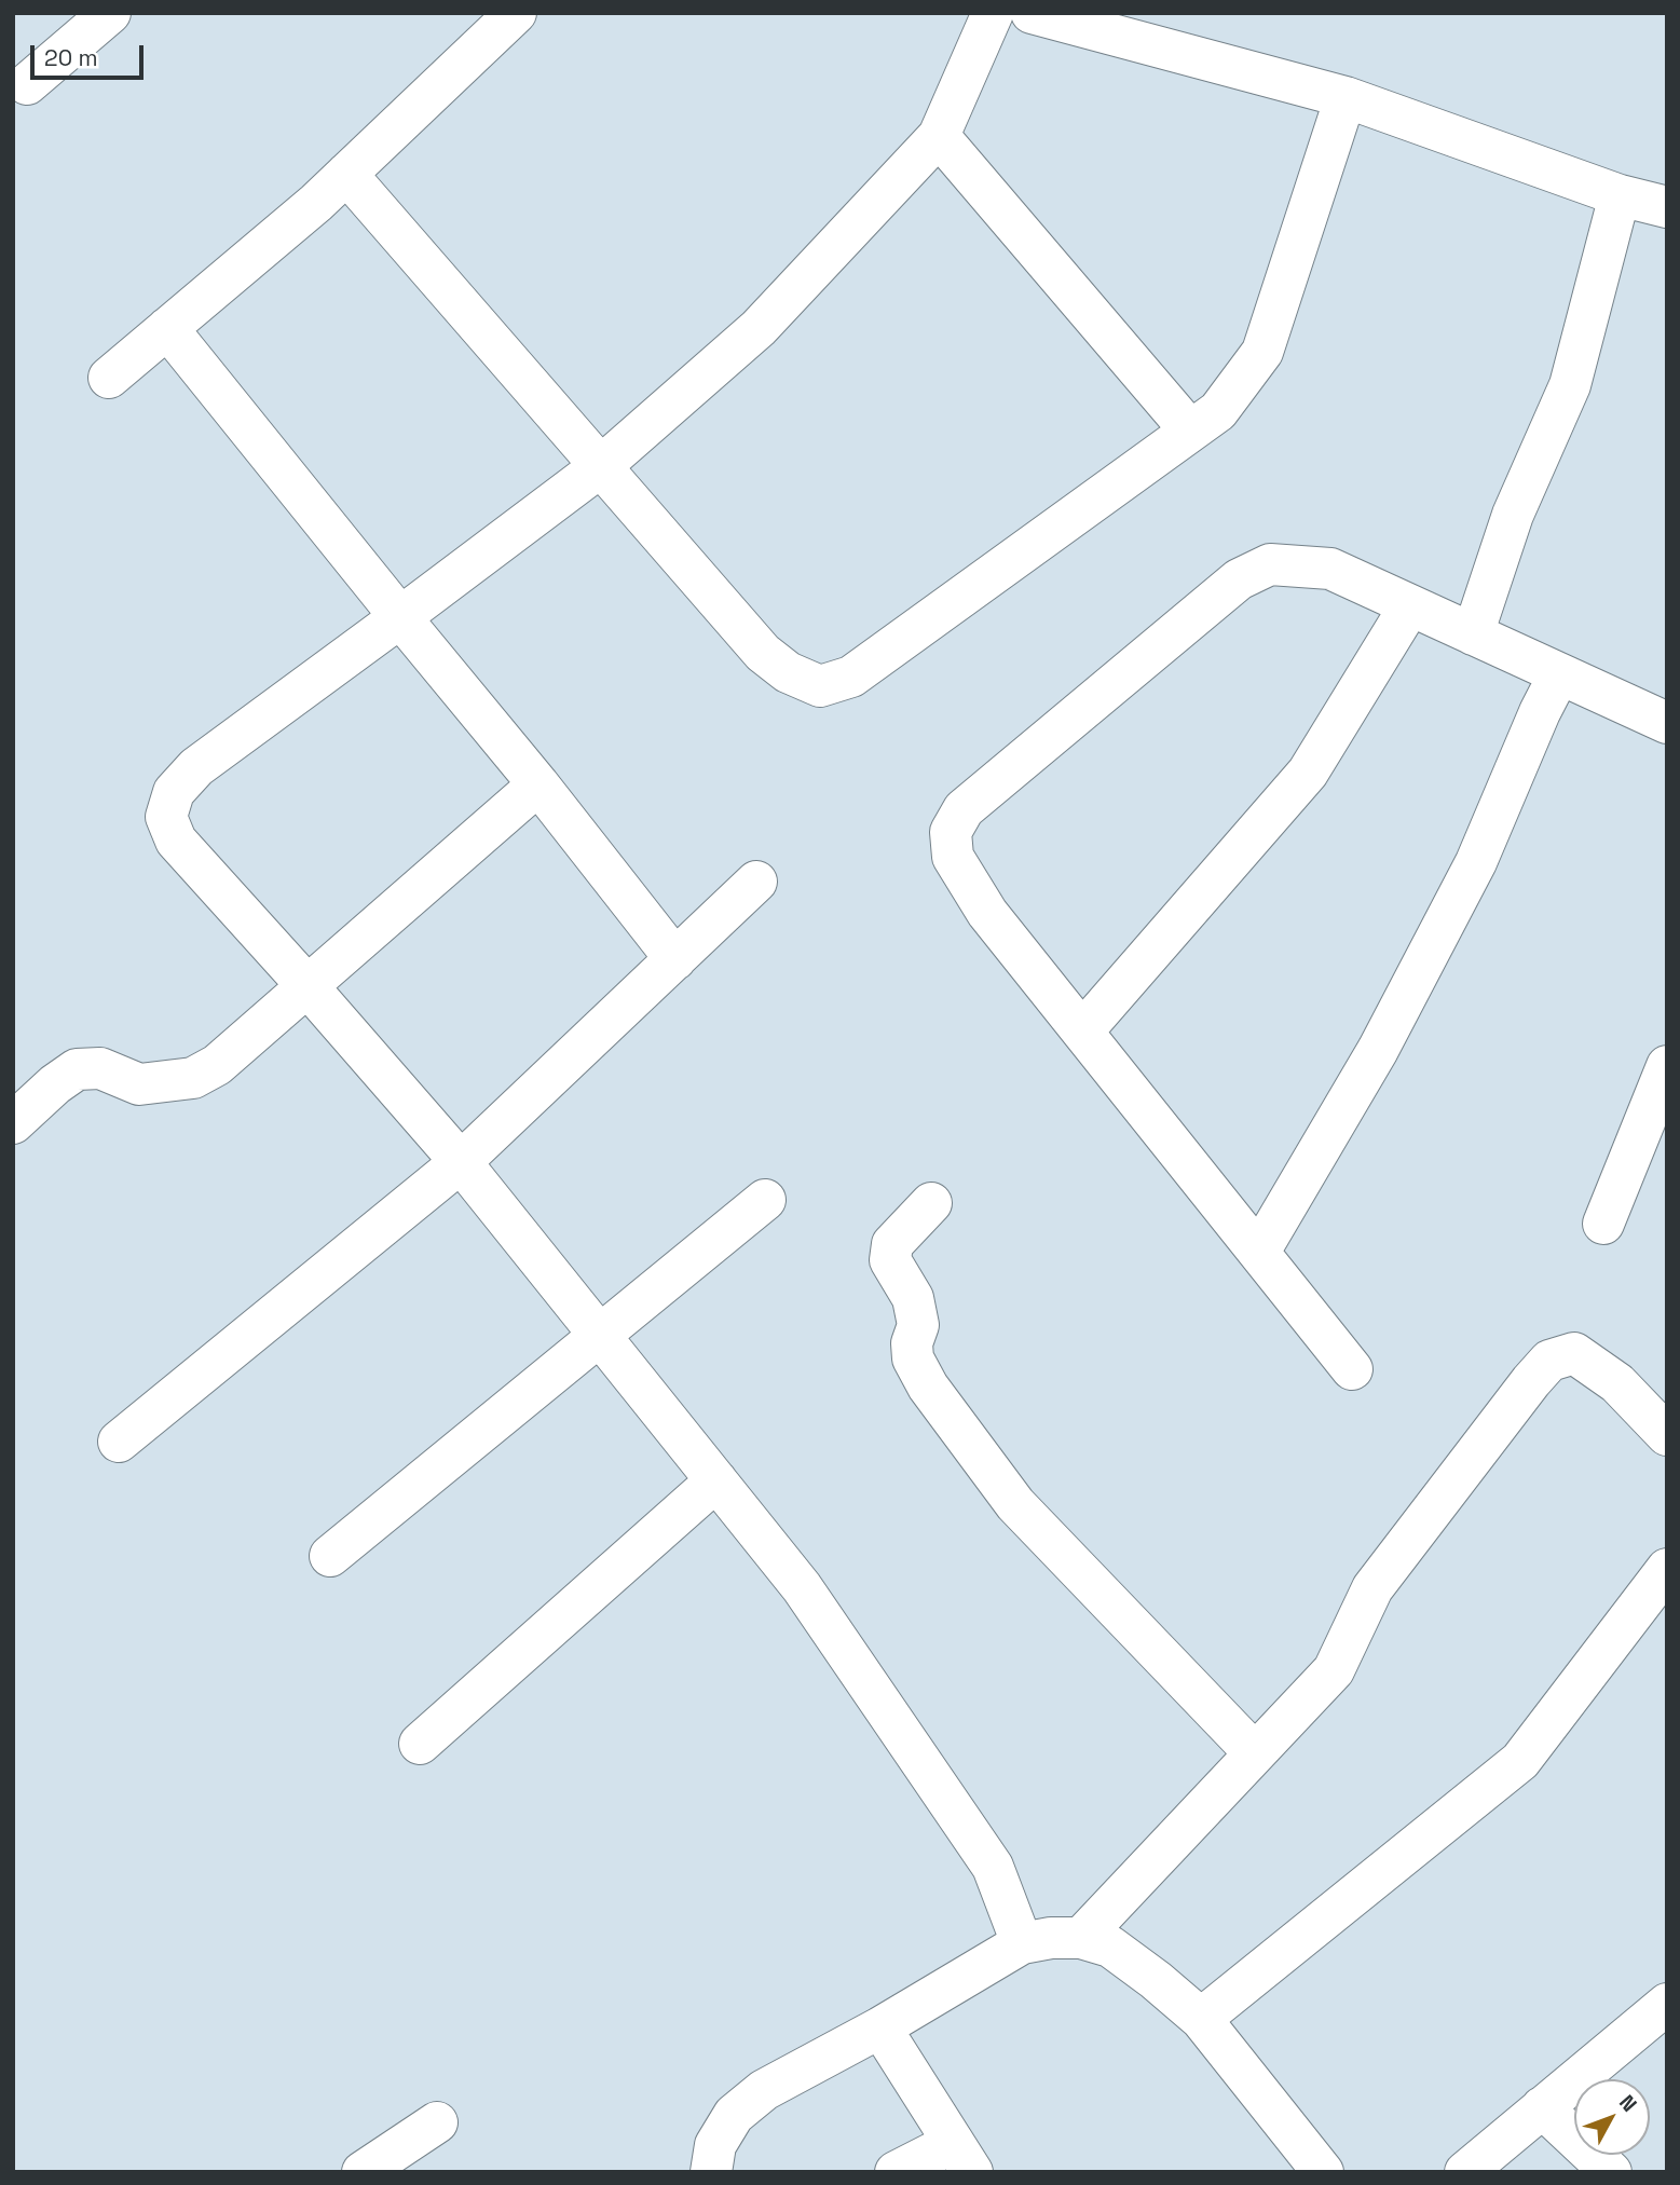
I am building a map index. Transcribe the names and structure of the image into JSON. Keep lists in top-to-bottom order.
{
  "scale_bar": "20 m",
  "north": "top right"
}
